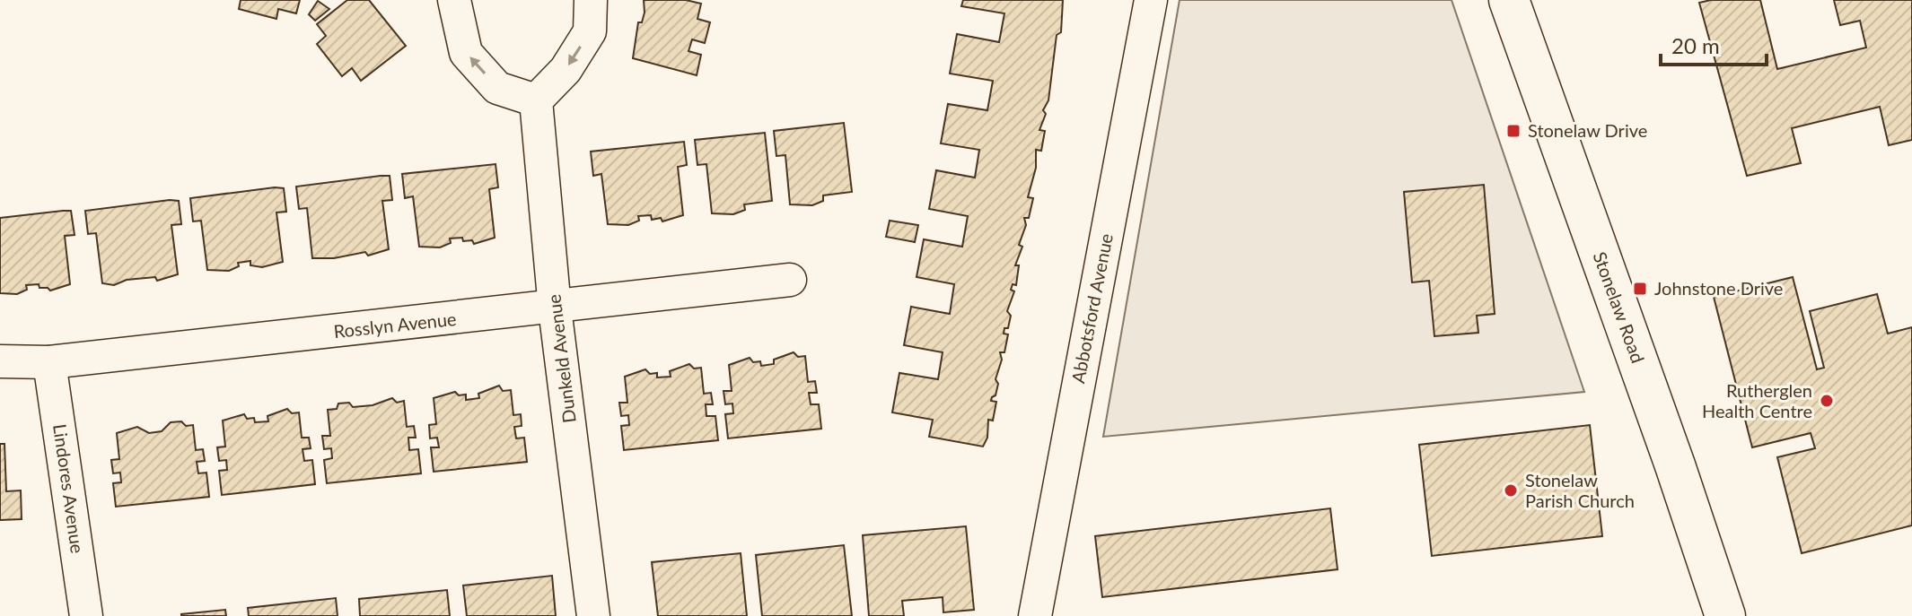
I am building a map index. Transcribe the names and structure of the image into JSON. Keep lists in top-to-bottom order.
{
  "streets": {
    "main road": ["Stonelaw Road"],
    "street": [
      "Abbotsford Avenue",
      "Rosslyn Avenue",
      "Dunkeld Avenue",
      "Lindores Avenue"
    ]
  },
  "crossings": [
    ["Rosslyn Avenue", "Dunkeld Avenue"],
    ["Rosslyn Avenue", "Lindores Avenue"]
  ],
  "places": {
    "transit": ["Stonelaw Drive", "Johnstone Drive"],
    "other": ["Rutherglen Health Centre", "Stonelaw Parish Church"]
  },
  "scale_bar": "20 m"
}
